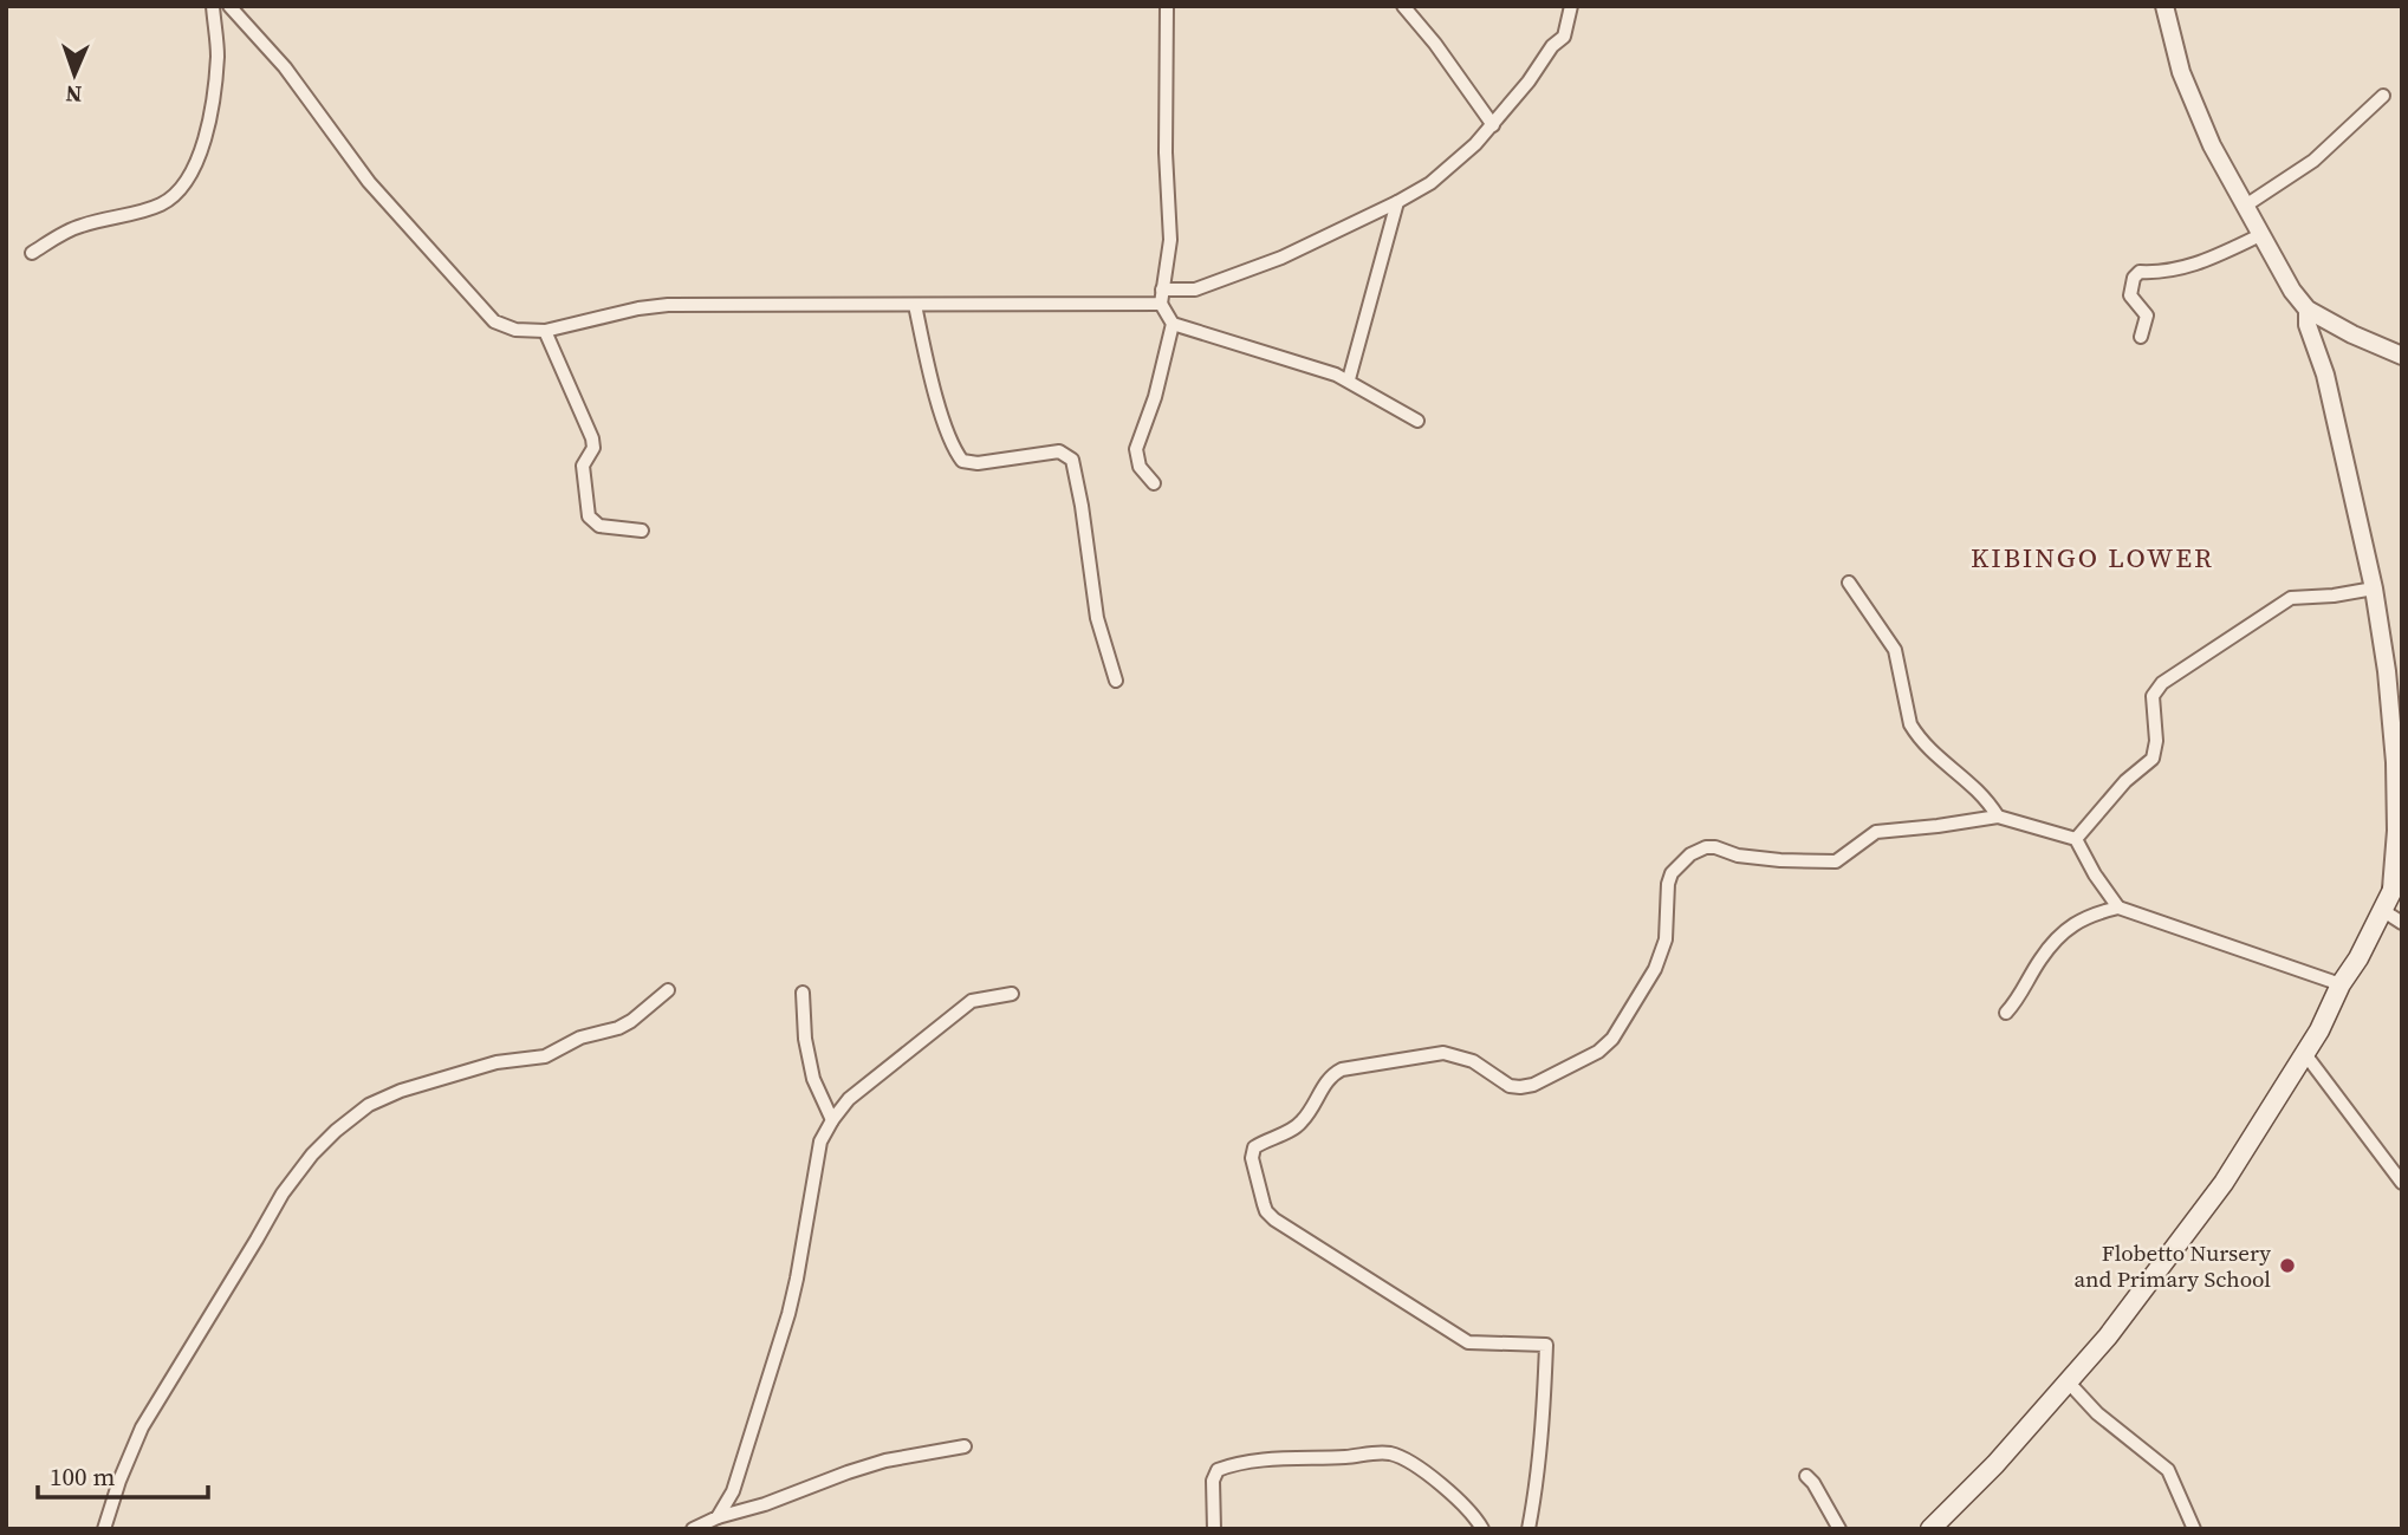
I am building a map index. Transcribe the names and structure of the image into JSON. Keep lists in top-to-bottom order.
{
  "districts": ["KIBINGO LOWER"],
  "places": ["Flobetto Nursery and Primary School"],
  "scale_bar": "100 m",
  "north": "bottom"
}
